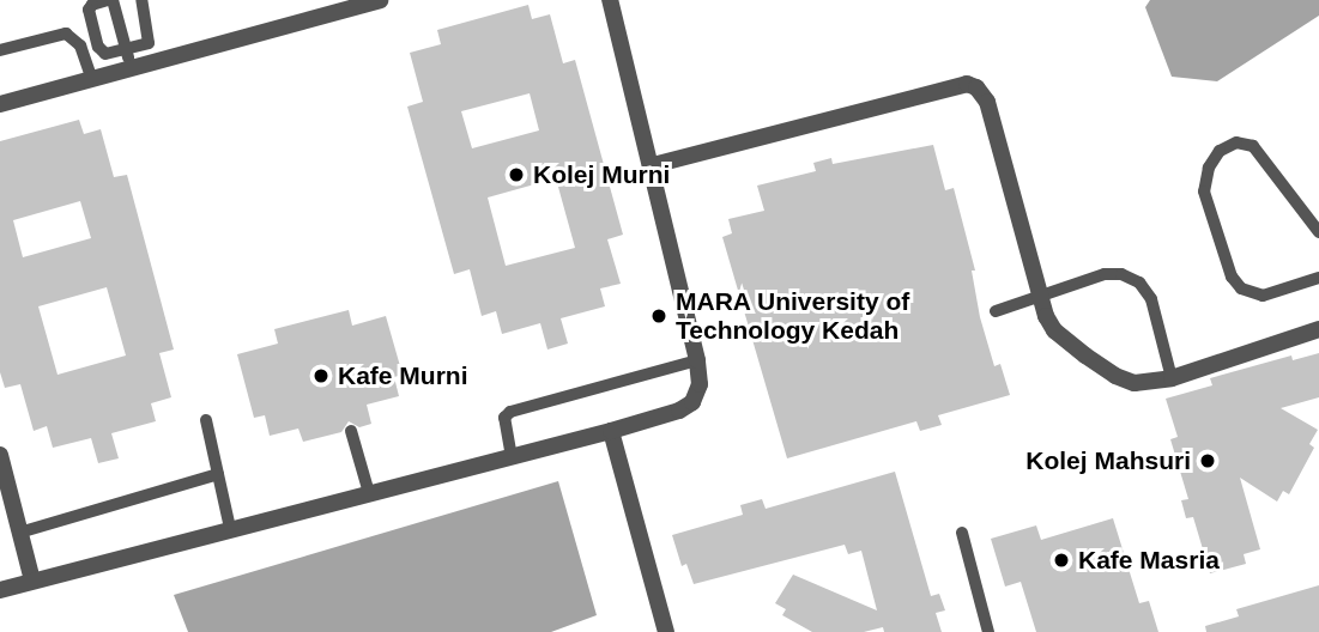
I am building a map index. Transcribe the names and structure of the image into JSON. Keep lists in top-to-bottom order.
{
  "places": [
    "Kolej Murni",
    "MARA University of Technology Kedah",
    "Kafe Murni",
    "Kolej Mahsuri",
    "Kafe Masria"
  ]
}
